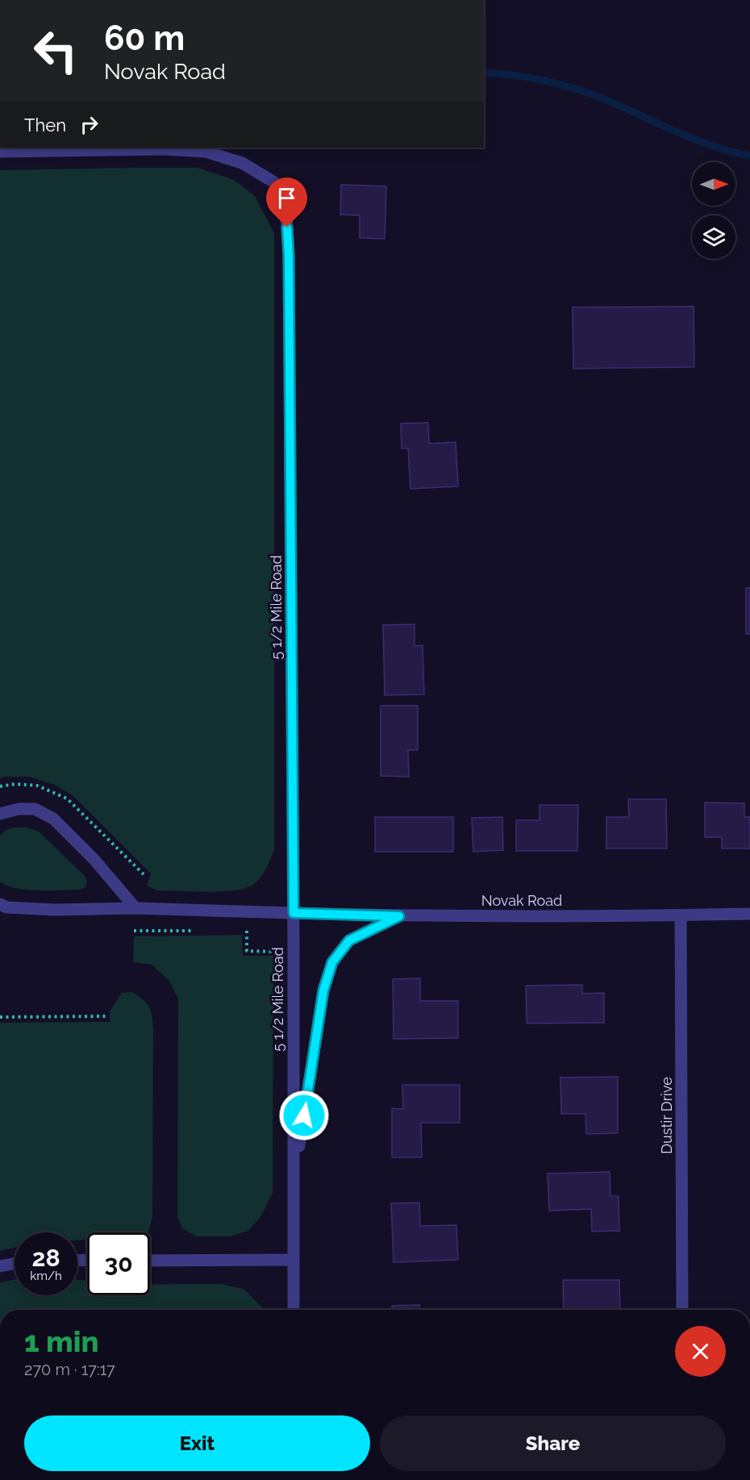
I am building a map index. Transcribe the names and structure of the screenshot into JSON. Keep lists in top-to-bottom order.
{
  "streets": {
    "street": ["5 1/2 Mile Road", "Novak Road", "Dustir Drive"]
  },
  "crossings": [
    ["5 1/2 Mile Road", "Novak Road"],
    ["Novak Road", "Dustir Drive"]
  ],
  "north": "right",
  "page": {
    "turn": ["60 m", "Novak Road"],
    "then": "Then",
    "speed": "28 km/h",
    "limit": "30",
    "heading": ["1 min", "270 m · 17:17"],
    "buttons": ["Exit", "Share"]
  }
}
